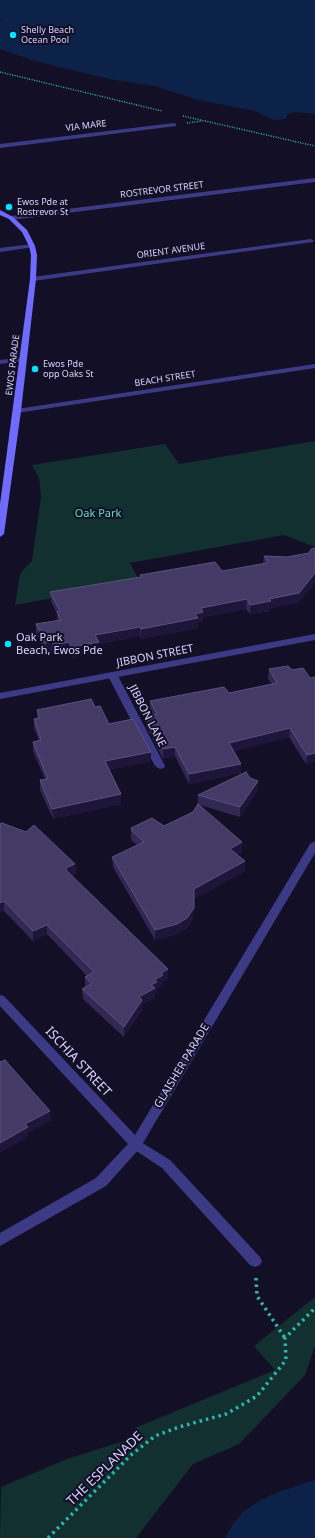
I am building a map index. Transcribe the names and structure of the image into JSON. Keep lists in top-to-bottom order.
{
  "streets": {
    "street": [
      "VIA MARE",
      "ROSTREVOR STREET",
      "ORIENT AVENUE",
      "EWOS PARADE",
      "BEACH STREET",
      "JIBBON STREET",
      "JIBBON LANE",
      "ISCHIA STREET",
      "GLAISHER PARADE"
    ],
    "path": ["THE ESPLANADE"]
  },
  "crossings": [
    ["ROSTREVOR STREET", "EWOS PARADE"],
    ["ORIENT AVENUE", "EWOS PARADE"],
    ["EWOS PARADE", "BEACH STREET"],
    ["JIBBON STREET", "JIBBON LANE"],
    ["ISCHIA STREET", "GLAISHER PARADE"]
  ],
  "parks": ["Oak Park"],
  "places": [
    "Shelly Beach Ocean Pool",
    "Ewos Pde at Rostrevor St",
    "Ewos Pde opp Oaks St",
    "Oak Park Beach, Ewos Pde"
  ]
}
